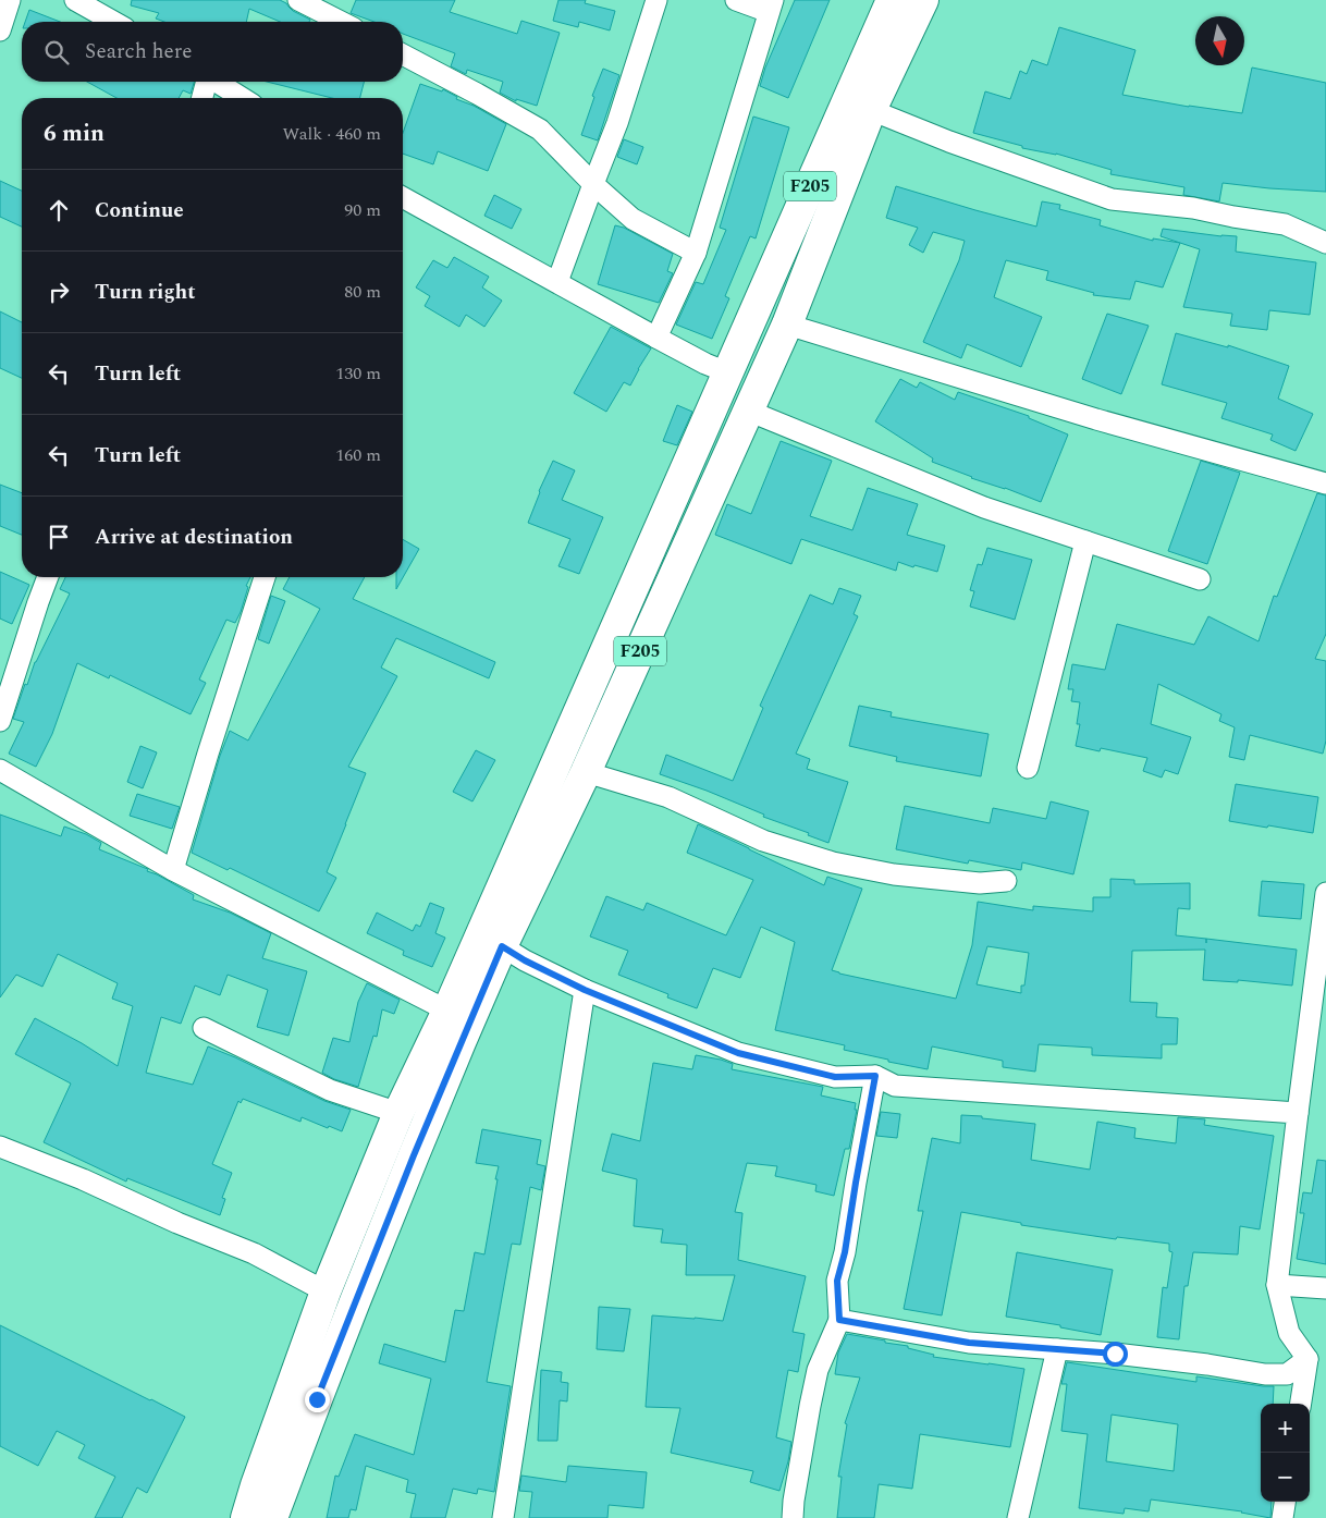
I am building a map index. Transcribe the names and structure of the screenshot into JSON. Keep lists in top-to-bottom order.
{
  "streets": {
    "main road": ["F205"]
  },
  "north": "bottom",
  "page": {
    "search": "Search here",
    "heading": ["6 min", "Walk · 460 m"],
    "list": [
      ["Continue", "90 m"],
      ["Turn right", "80 m"],
      ["Turn left", "130 m"],
      ["Turn left", "160 m"],
      "Arrive at destination"
    ],
    "map_buttons": ["+", "−"]
  }
}
